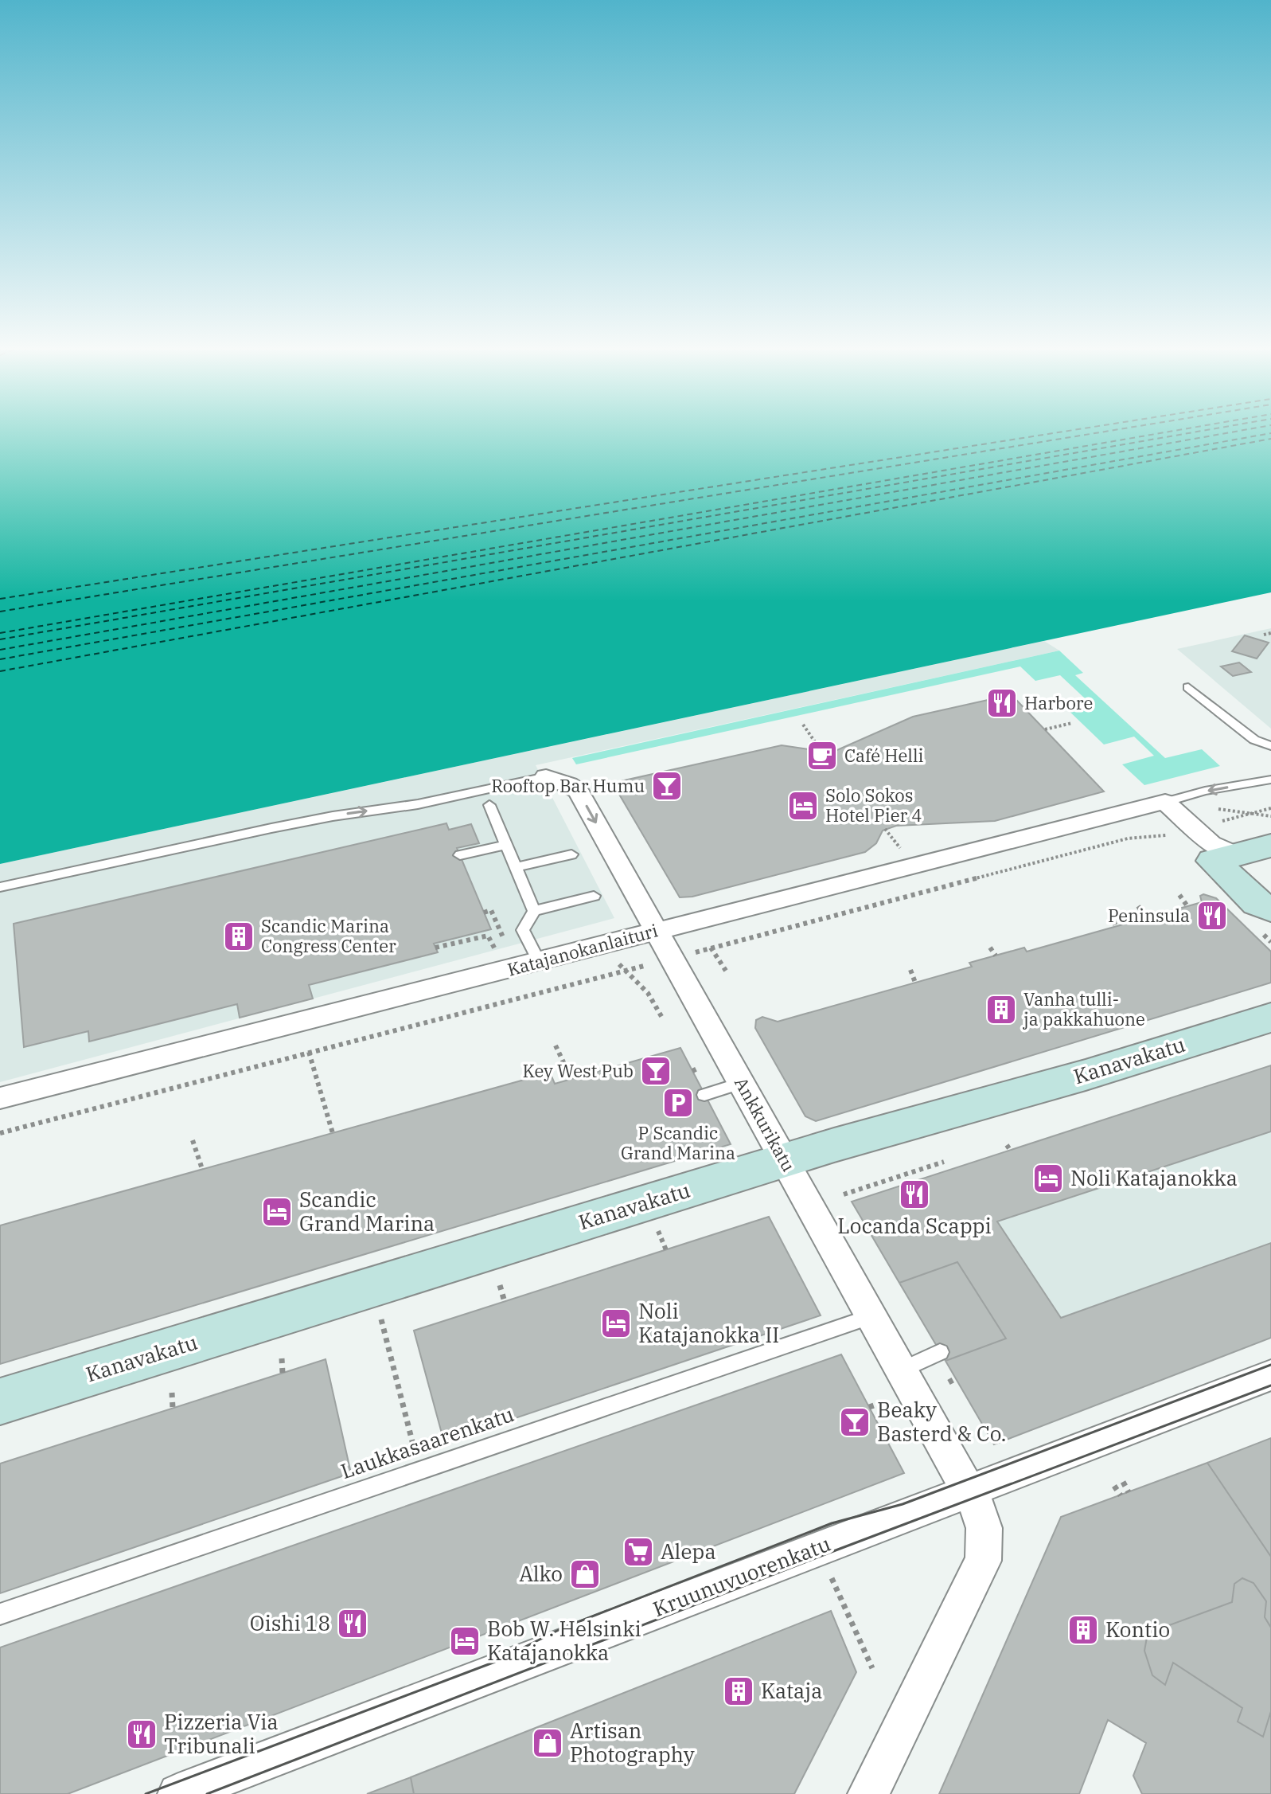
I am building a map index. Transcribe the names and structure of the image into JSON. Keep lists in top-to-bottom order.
{
  "streets": {
    "main road": ["Kanavakatu"],
    "street": ["Katajanokanlaituri", "Ankkurikatu", "Kruunuvuorenkatu"],
    "lane": ["Laukkasaarenkatu"]
  },
  "crossings": [
    ["Katajanokanlaituri", "Ankkurikatu"],
    ["Kanavakatu", "Ankkurikatu"],
    ["Ankkurikatu", "Laukkasaarenkatu"],
    ["Ankkurikatu", "Kruunuvuorenkatu"]
  ],
  "places": {
    "restaurant": [
      "Harbore",
      "Peninsula",
      "Locanda Scappi",
      "Oishi 18",
      "Pizzeria Via Tribunali"
    ],
    "cafe": ["Café Helli"],
    "bar": ["Rooftop Bar Humu", "Key West Pub", "Beaky Basterd & Co."],
    "hotel": [
      "Solo Sokos Hotel Pier 4",
      "Noli Katajanokka",
      "Scandic Grand Marina",
      "Noli Katajanokka II",
      "Bob W. Helsinki Katajanokka"
    ],
    "building": [
      "Scandic Marina Congress Center",
      "Vanha tulli- ja pakkahuone",
      "Kontio",
      "Kataja"
    ],
    "parking": ["P Scandic Grand Marina"],
    "supermarket": ["Alepa"],
    "shop": ["Alko", "Artisan Photography"]
  }
}
